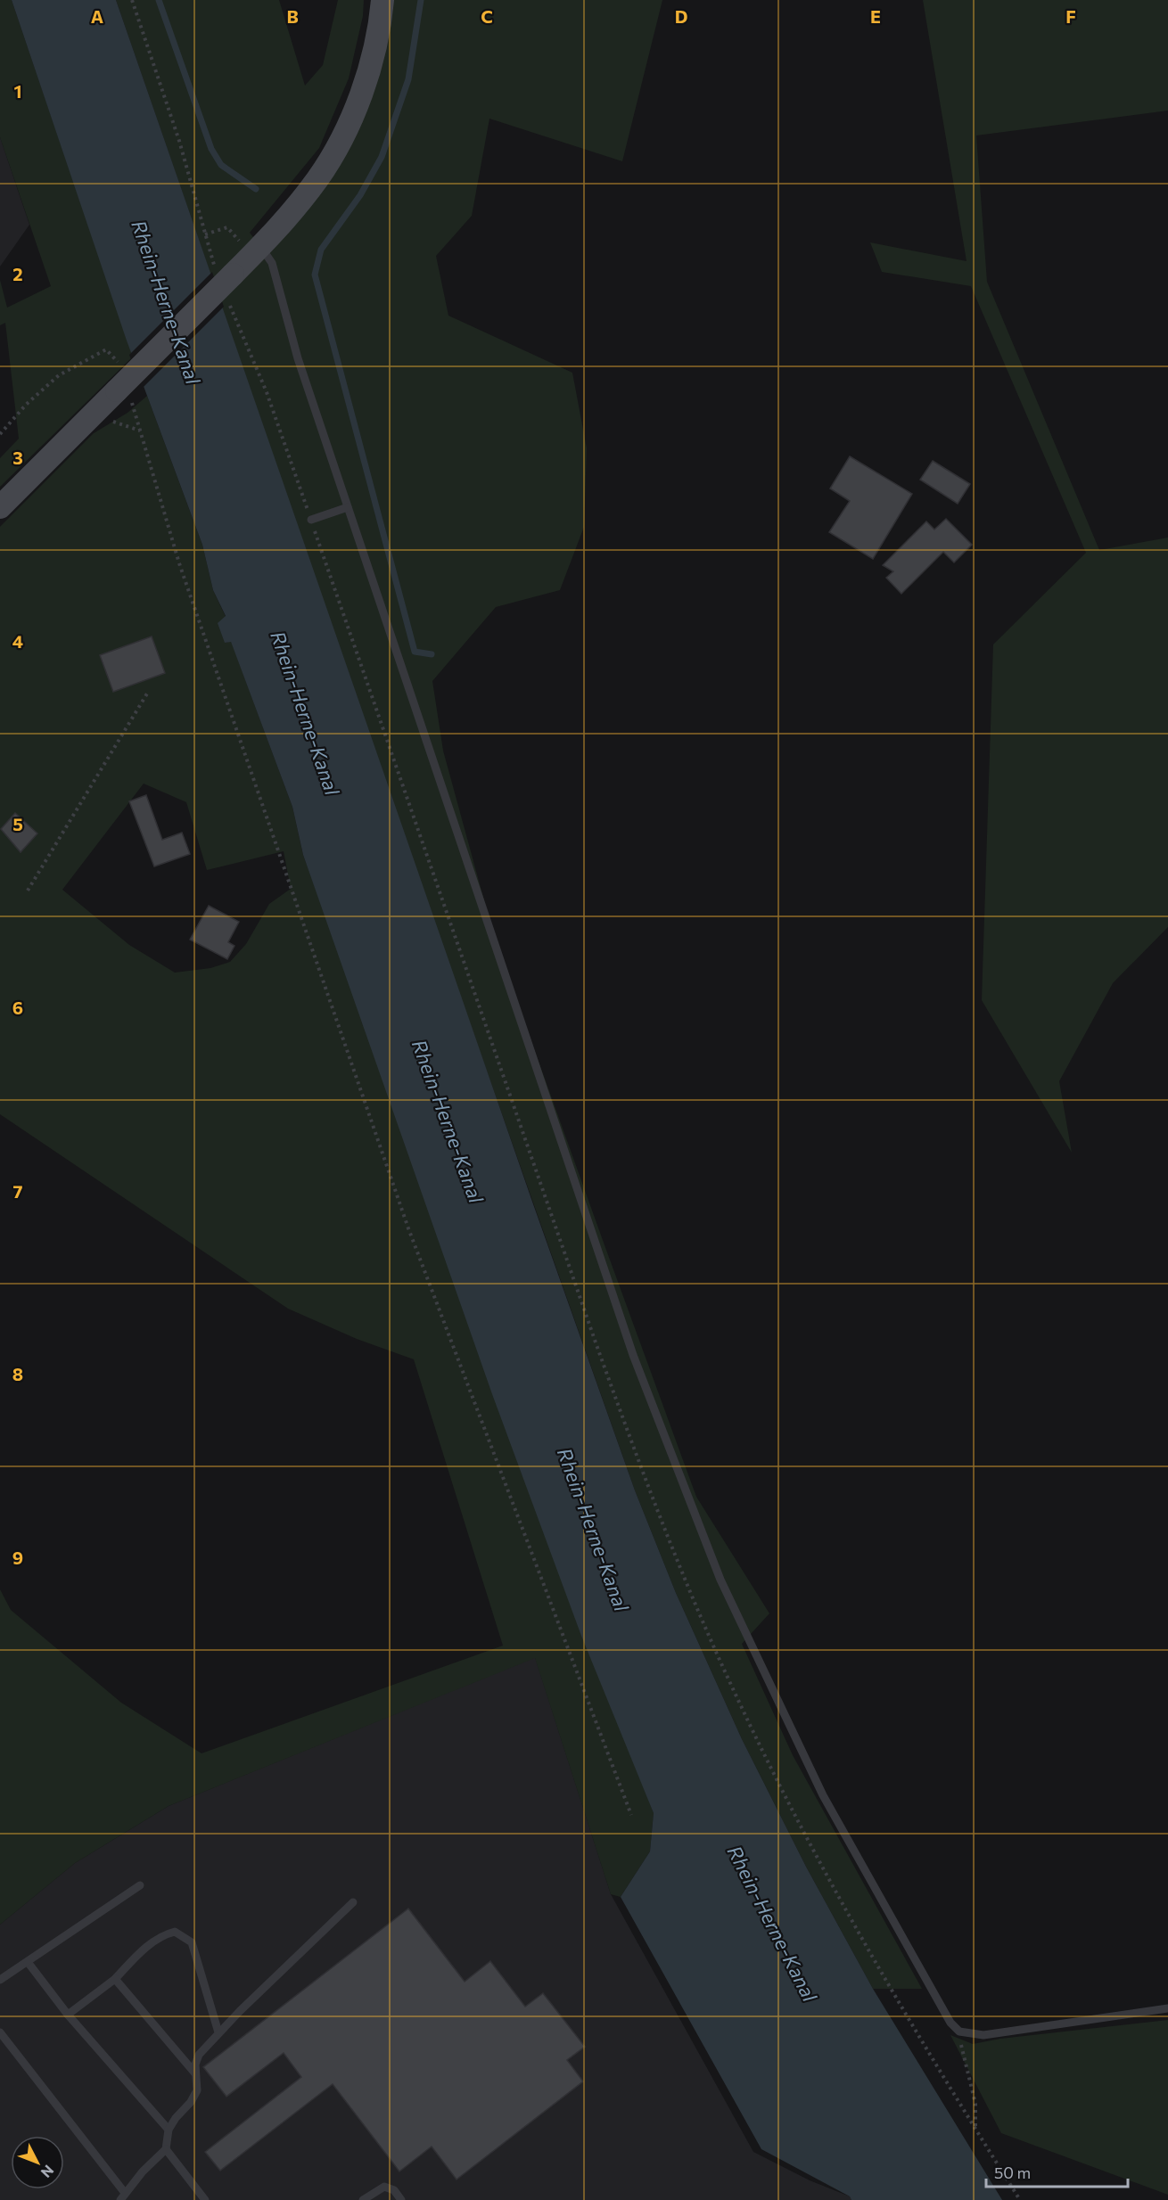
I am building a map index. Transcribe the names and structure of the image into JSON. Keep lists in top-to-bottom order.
{
  "water": ["Rhein-Herne-Kanal"],
  "scale_bar": "50 m",
  "north": "bottom right",
  "grid": {
    "columns": [
      "A",
      "B",
      "C",
      "D",
      "E",
      "F"
    ],
    "rows": [
      "1",
      "2",
      "3",
      "4",
      "5",
      "6",
      "7",
      "8",
      "9"
    ]
  }
}
